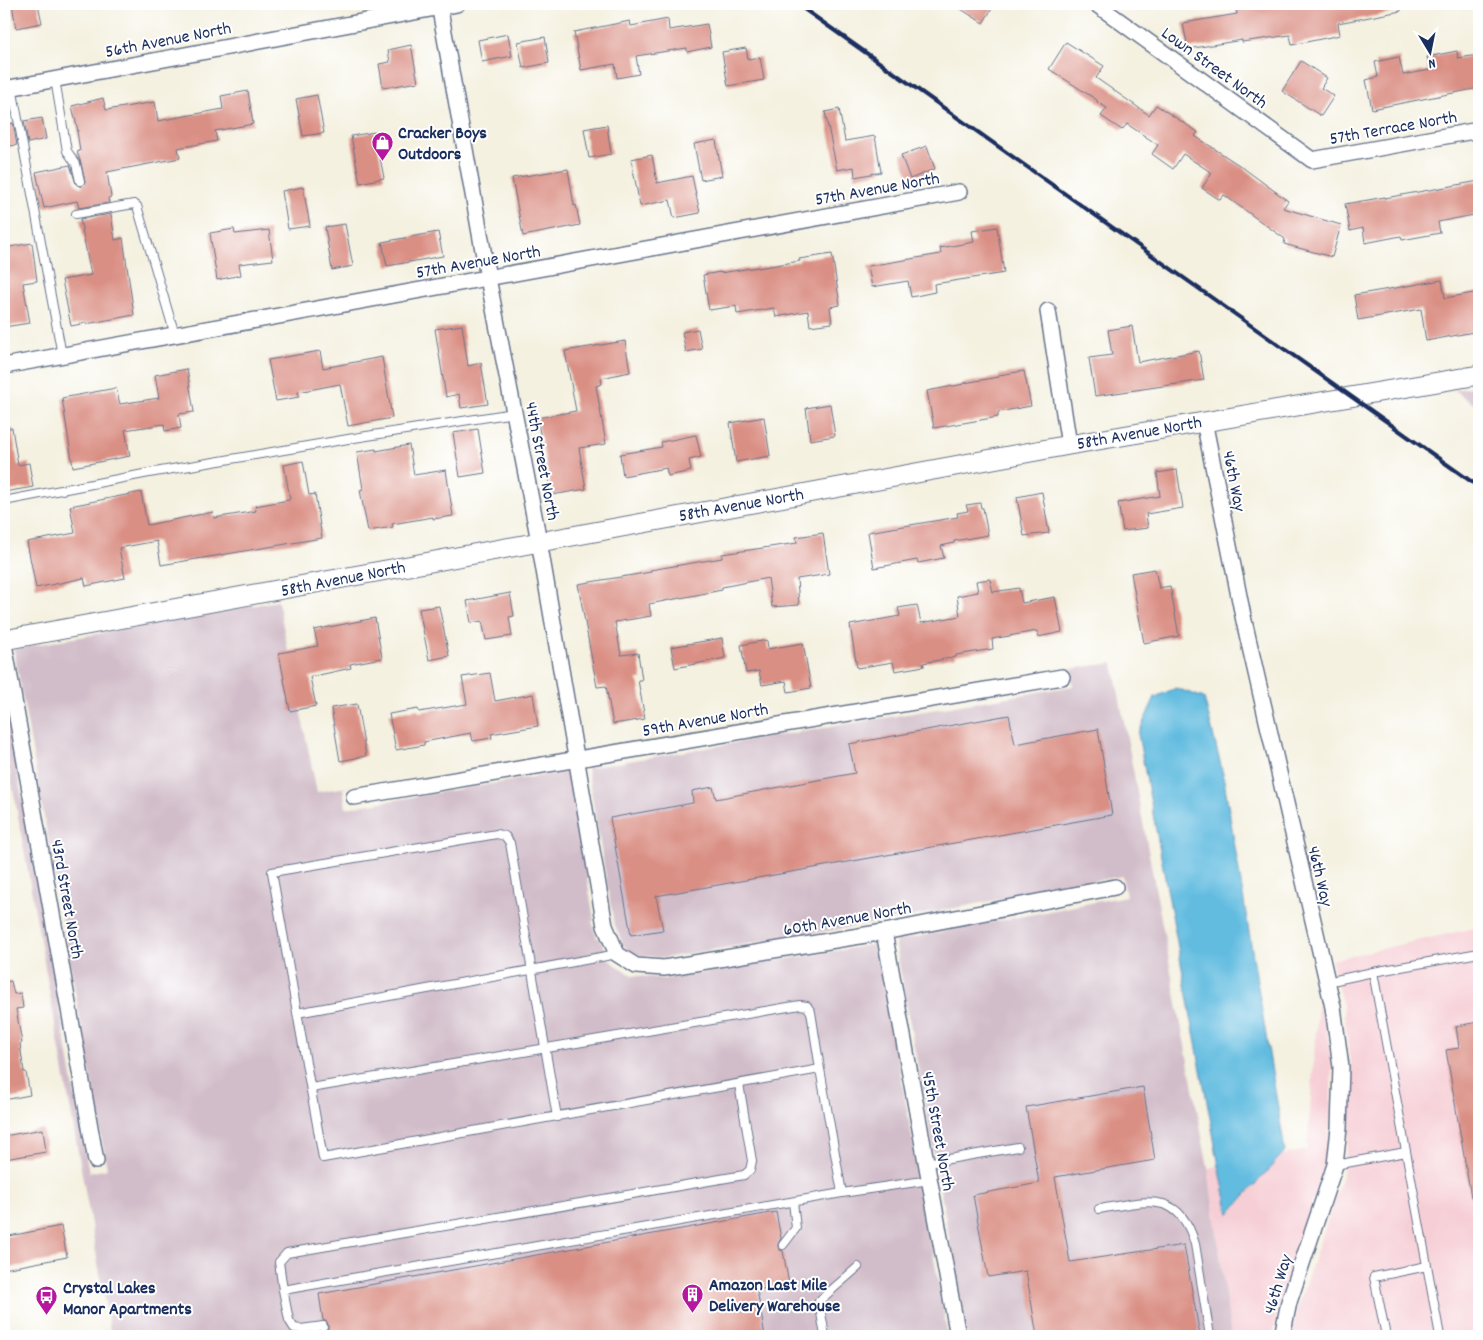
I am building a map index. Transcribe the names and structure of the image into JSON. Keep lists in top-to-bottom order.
{
  "streets": {
    "street": [
      "56th Avenue North",
      "Lown Street North",
      "57th Terrace North",
      "57th Avenue North",
      "58th Avenue North",
      "44th Street North",
      "46th Way",
      "59th Avenue North",
      "43rd Street North",
      "60th Avenue North",
      "45th Street North"
    ]
  },
  "crossings": [
    ["56th Avenue North", "44th Street North"],
    ["Lown Street North", "57th Terrace North"],
    ["57th Avenue North", "44th Street North"],
    ["58th Avenue North", "44th Street North"],
    ["58th Avenue North", "46th Way"],
    ["44th Street North", "59th Avenue North"],
    ["44th Street North", "60th Avenue North"],
    ["60th Avenue North", "45th Street North"]
  ],
  "places": {
    "shop": ["Cracker Boys Outdoors"],
    "building": ["Amazon Last Mile Delivery Warehouse"],
    "bus stop": ["Crystal Lakes Manor Apartments"]
  },
  "north": "bottom"
}
